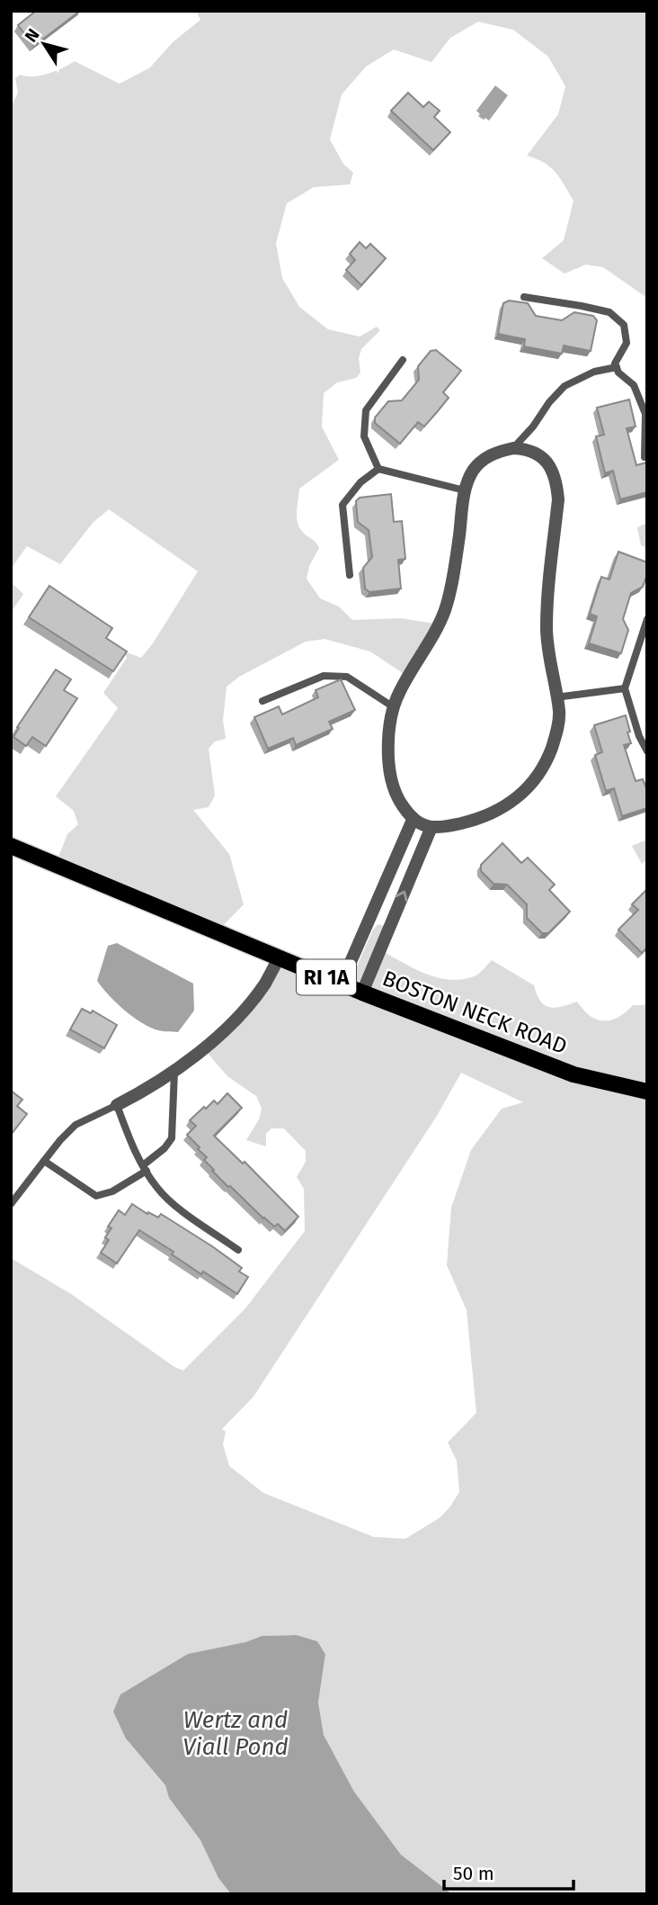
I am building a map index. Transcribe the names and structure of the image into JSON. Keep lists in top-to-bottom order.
{
  "streets": {
    "main road": ["RI 1A", "BOSTON NECK ROAD"]
  },
  "water": ["Wertz and Viall Pond"],
  "scale_bar": "50 m",
  "north": "top left"
}
